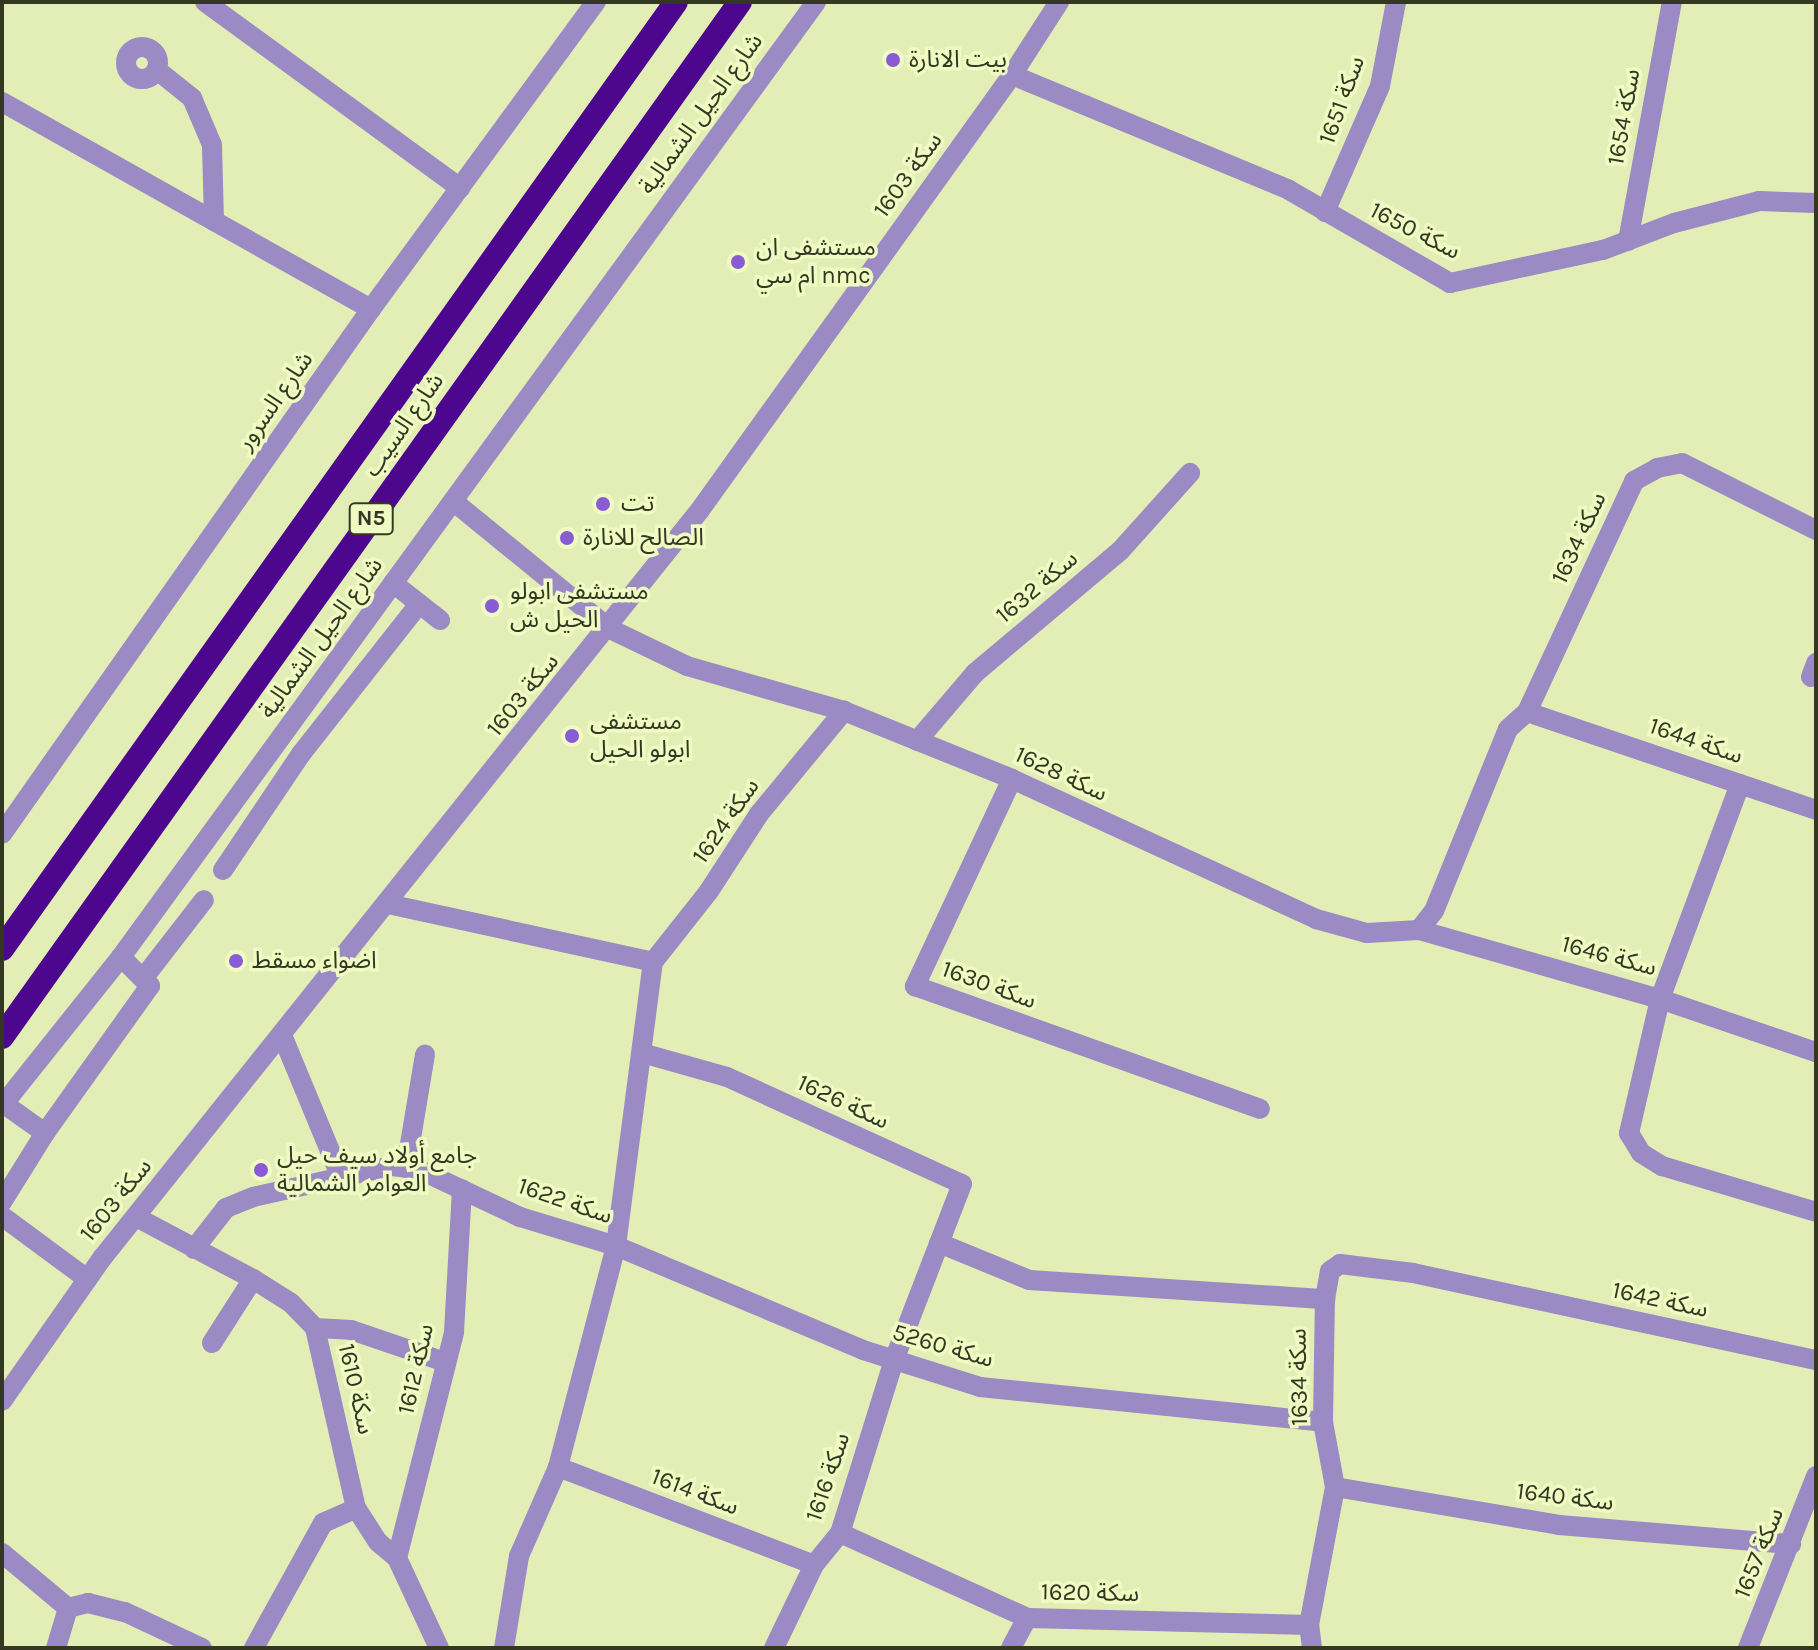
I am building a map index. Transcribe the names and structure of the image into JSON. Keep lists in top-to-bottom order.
{
  "streets": {
    "highway": ["شارع السيب", "N5"],
    "street": [
      "سكة 1651",
      "شارع الحيل الشمالية",
      "سكة 1654",
      "سكة 1603",
      "سكة 1650",
      "شارع السرور",
      "سكة 1634",
      "سكة 1632",
      "سكة 1644",
      "سكة 1628",
      "سكة 1624",
      "سكة 1646",
      "سكة 1630",
      "سكة 1626",
      "سكة 1622",
      "سكة 1642",
      "سكة 5260",
      "سكة 1612",
      "سكة 1610",
      "سكة 1616",
      "سكة 1614",
      "سكة 1640",
      "سكة 1657",
      "سكة 1620"
    ]
  },
  "crossings": [
    ["سكة 1651", "سكة 1650"],
    ["شارع الحيل الشمالية", "سكة 1628"],
    ["سكة 1654", "سكة 1650"],
    ["سكة 1603", "سكة 1650"],
    ["سكة 1603", "سكة 1628"],
    ["سكة 1603", "سكة 1610"],
    ["سكة 1634", "سكة 1644"],
    ["سكة 1634", "سكة 1642"],
    ["سكة 1634", "سكة 5260"],
    ["سكة 1634", "سكة 1640"],
    ["سكة 1634", "سكة 1620"],
    ["سكة 1632", "سكة 1628"],
    ["سكة 1644", "سكة 1646"],
    ["سكة 1628", "سكة 1624"],
    ["سكة 1628", "سكة 1646"],
    ["سكة 1628", "سكة 1630"],
    ["سكة 1624", "سكة 1626"],
    ["سكة 1624", "سكة 1622"],
    ["سكة 1624", "سكة 5260"],
    ["سكة 1626", "سكة 5260"],
    ["سكة 1626", "سكة 1616"],
    ["سكة 1622", "سكة 5260"],
    ["سكة 1622", "سكة 1612"],
    ["سكة 1622", "سكة 1610"],
    ["سكة 5260", "سكة 1616"],
    ["سكة 1612", "سكة 1610"],
    ["سكة 1616", "سكة 1614"],
    ["سكة 1616", "سكة 1620"],
    ["سكة 1640", "سكة 1657"]
  ],
  "places": [
    "بيت الانارة",
    "مستشفى ان ام سي nmc",
    "تت",
    "الصالح للانارة",
    "مستشفى ابولو الحيل ش",
    "مستشفى ابولو الحيل",
    "اضواء مسقط",
    "جامع أولاد سيف حيل العوامر الشمالية"
  ]
}
